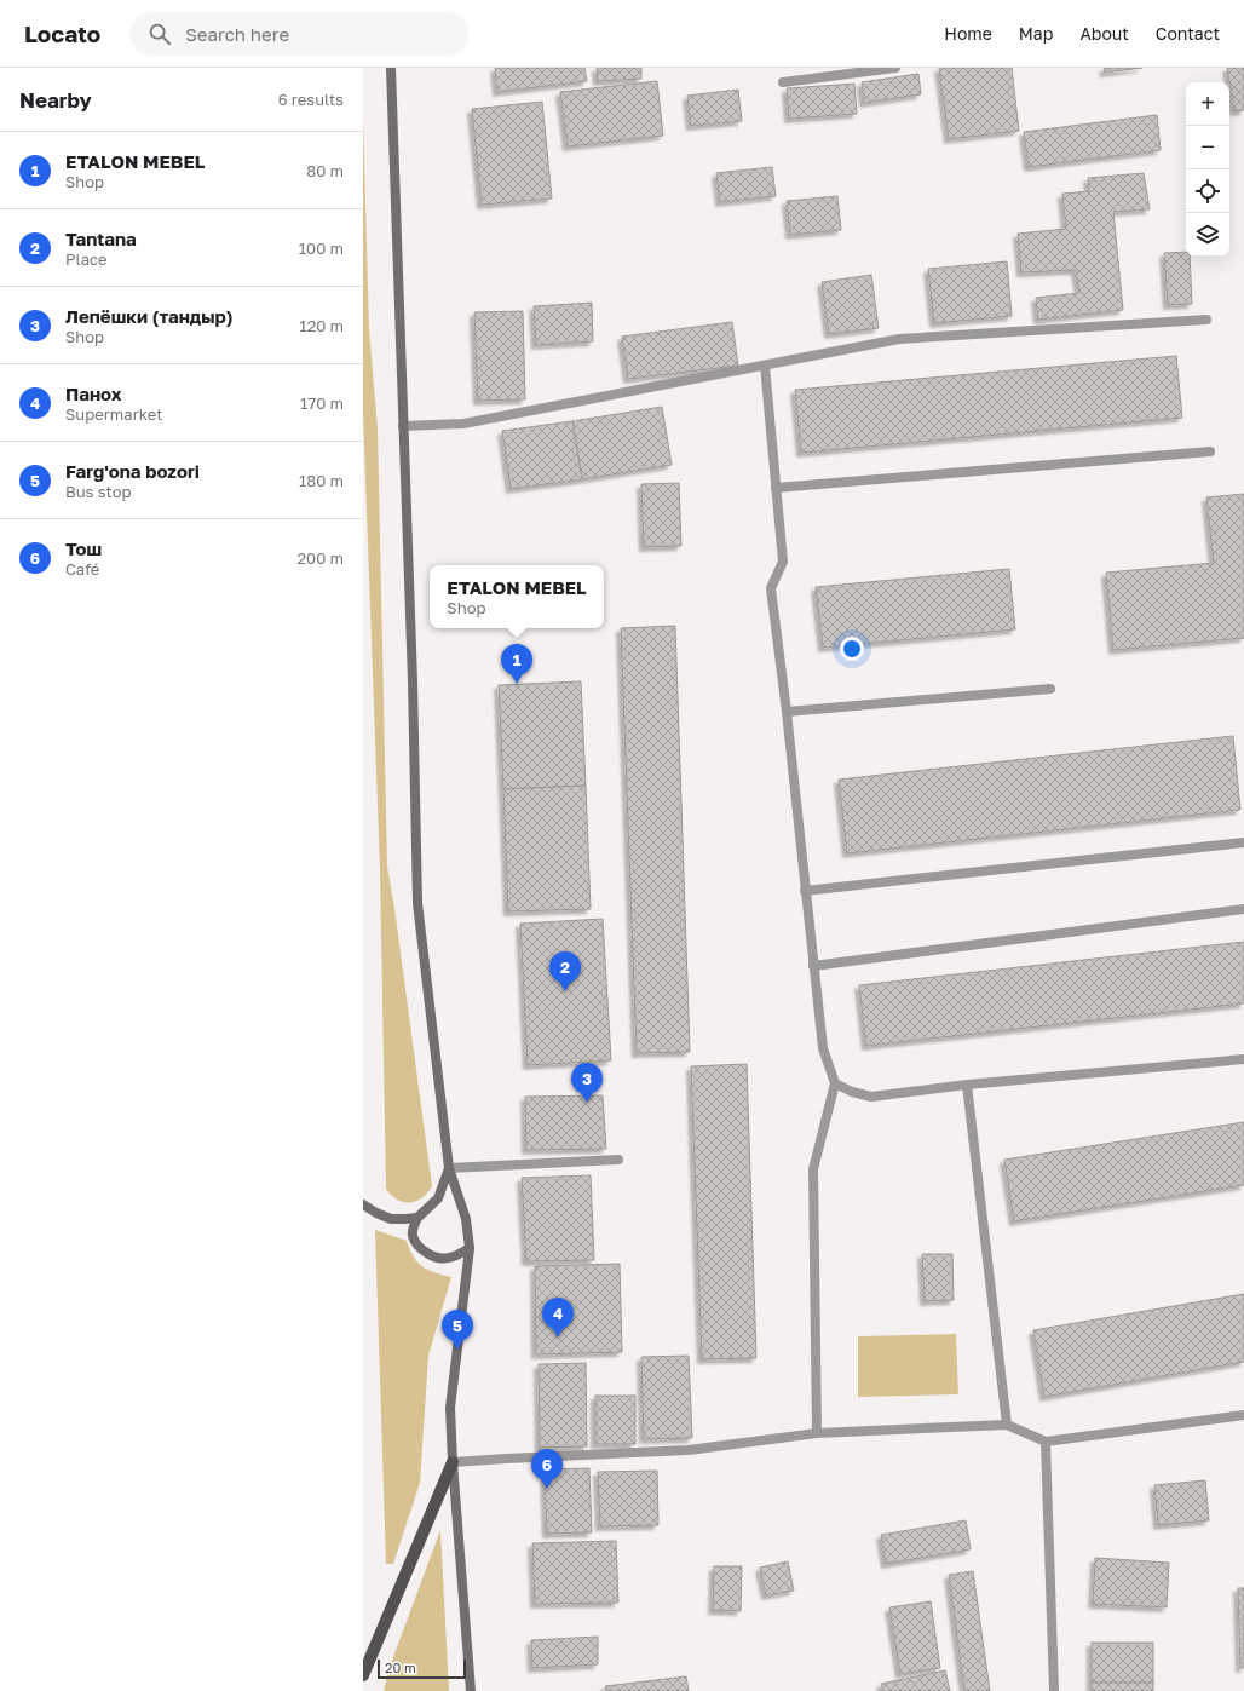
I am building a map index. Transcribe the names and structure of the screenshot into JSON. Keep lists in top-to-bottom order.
{
  "scale_bar": "20 m",
  "page": {
    "header": "Locato",
    "search": "Search here",
    "nav": [
      "Home",
      "Map",
      "About",
      "Contact"
    ],
    "heading": ["Nearby", "6 results"],
    "map_buttons": ["+", "−"],
    "list": [
      {
        "mark": "1",
        "name": "ETALON MEBEL",
        "note": "Shop",
        "value": "80 m"
      },
      {
        "mark": "2",
        "name": "Tantana",
        "note": "Place",
        "value": "100 m"
      },
      {
        "mark": "3",
        "name": "Лепёшки (тандыр)",
        "note": "Shop",
        "value": "120 m"
      },
      {
        "mark": "4",
        "name": "Панох",
        "note": "Supermarket",
        "value": "170 m"
      },
      {
        "mark": "5",
        "name": "Farg'ona bozori",
        "note": "Bus stop",
        "value": "180 m"
      },
      {
        "mark": "6",
        "name": "Тош",
        "note": "Café",
        "value": "200 m"
      }
    ],
    "popup": ["ETALON MEBEL", "Shop"],
    "pins": [
      "1",
      "2",
      "3",
      "4",
      "5",
      "6"
    ],
    "scale": "20 m"
  }
}
